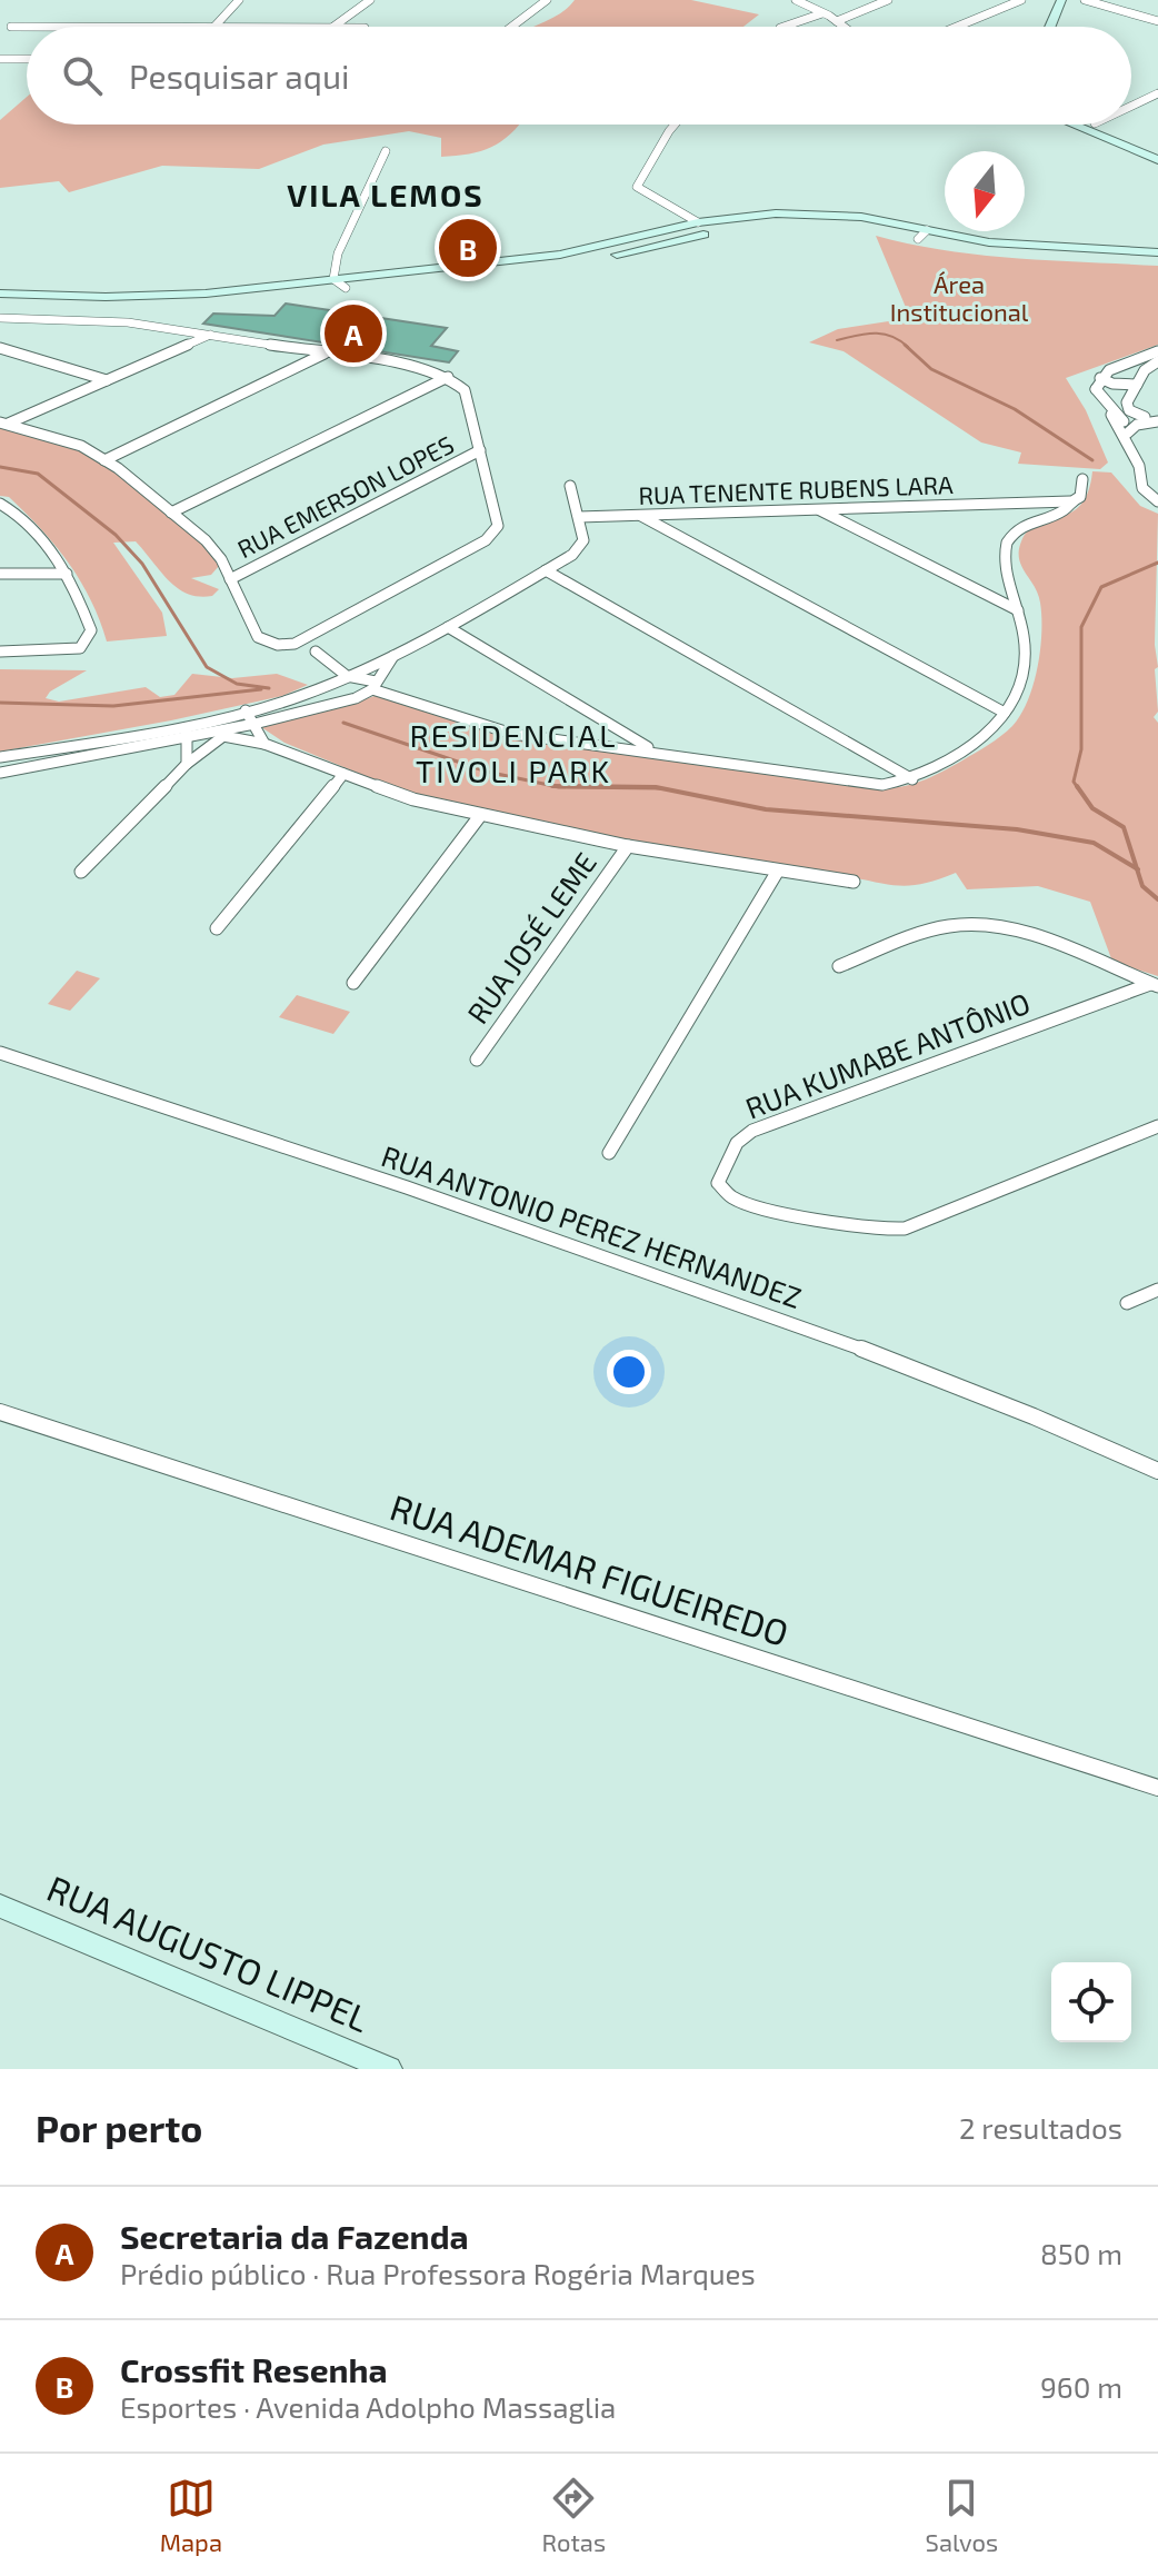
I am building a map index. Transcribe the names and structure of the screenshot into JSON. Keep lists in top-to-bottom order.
{
  "streets": {
    "main road": ["RUA AUGUSTO LIPPEL"],
    "street": [
      "RUA TENENTE RUBENS LARA",
      "RUA EMERSON LOPES",
      "RUA JOSÉ LEME",
      "RUA KUMABE ANTÔNIO",
      "RUA ANTONIO PEREZ HERNANDEZ",
      "RUA ADEMAR FIGUEIREDO"
    ]
  },
  "districts": ["VILA LEMOS", "RESIDENCIAL TIVOLI PARK"],
  "parks": ["Área Institucional"],
  "north": "bottom",
  "page": {
    "search": "Pesquisar aqui",
    "pins": ["B", "A"],
    "heading": ["Por perto", "2 resultados"],
    "list": [
      {
        "mark": "A",
        "name": "Secretaria da Fazenda",
        "note": "Prédio público · Rua Professora Rogéria Marques",
        "value": "850 m"
      },
      {
        "mark": "B",
        "name": "Crossfit Resenha",
        "note": "Esportes · Avenida Adolpho Massaglia",
        "value": "960 m"
      }
    ],
    "nav": ["Mapa", "Rotas", "Salvos"]
  }
}
